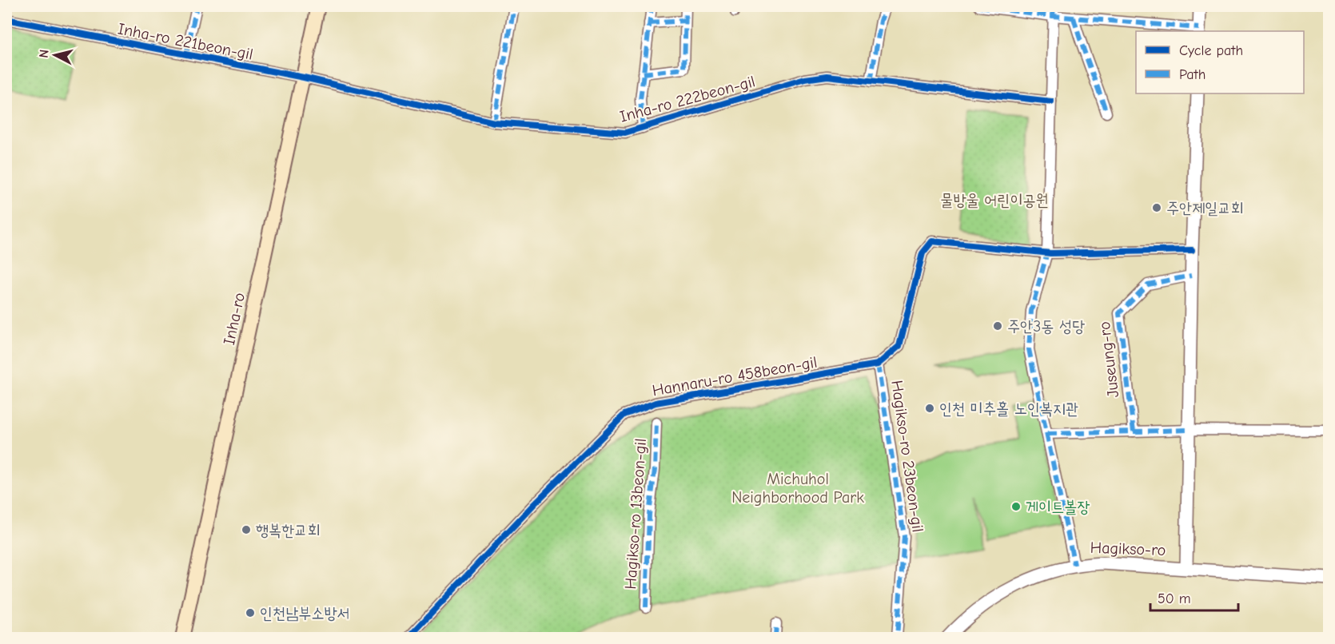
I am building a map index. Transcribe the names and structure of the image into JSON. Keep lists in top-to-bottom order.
{
  "streets": {
    "main road": ["Inha-ro"],
    "street": [
      "Inha-ro 221beon-gil",
      "Inha-ro 222beon-gil",
      "Juseung-ro",
      "Hannaru-ro 458beon-gil",
      "Hagikso-ro 23beon-gil",
      "Hagikso-ro 13beon-gil",
      "Hagikso-ro"
    ]
  },
  "crossings": [
    ["Inha-ro 221beon-gil", "Inha-ro 222beon-gil"],
    ["Inha-ro 221beon-gil", "Inha-ro"],
    ["Inha-ro 222beon-gil", "Inha-ro"],
    ["Hannaru-ro 458beon-gil", "Hagikso-ro 23beon-gil"]
  ],
  "parks": ["물방울 어린이공원", "Michuhol Neighborhood Park"],
  "places": [
    "주안제일교회",
    "주안3동 성당",
    "인천 미추홀 노인복지관",
    "게이트볼장",
    "행복한교회",
    "인천남부소방서"
  ],
  "legend": ["Cycle path", "Path"],
  "scale_bar": "50 m",
  "north": "left"
}
